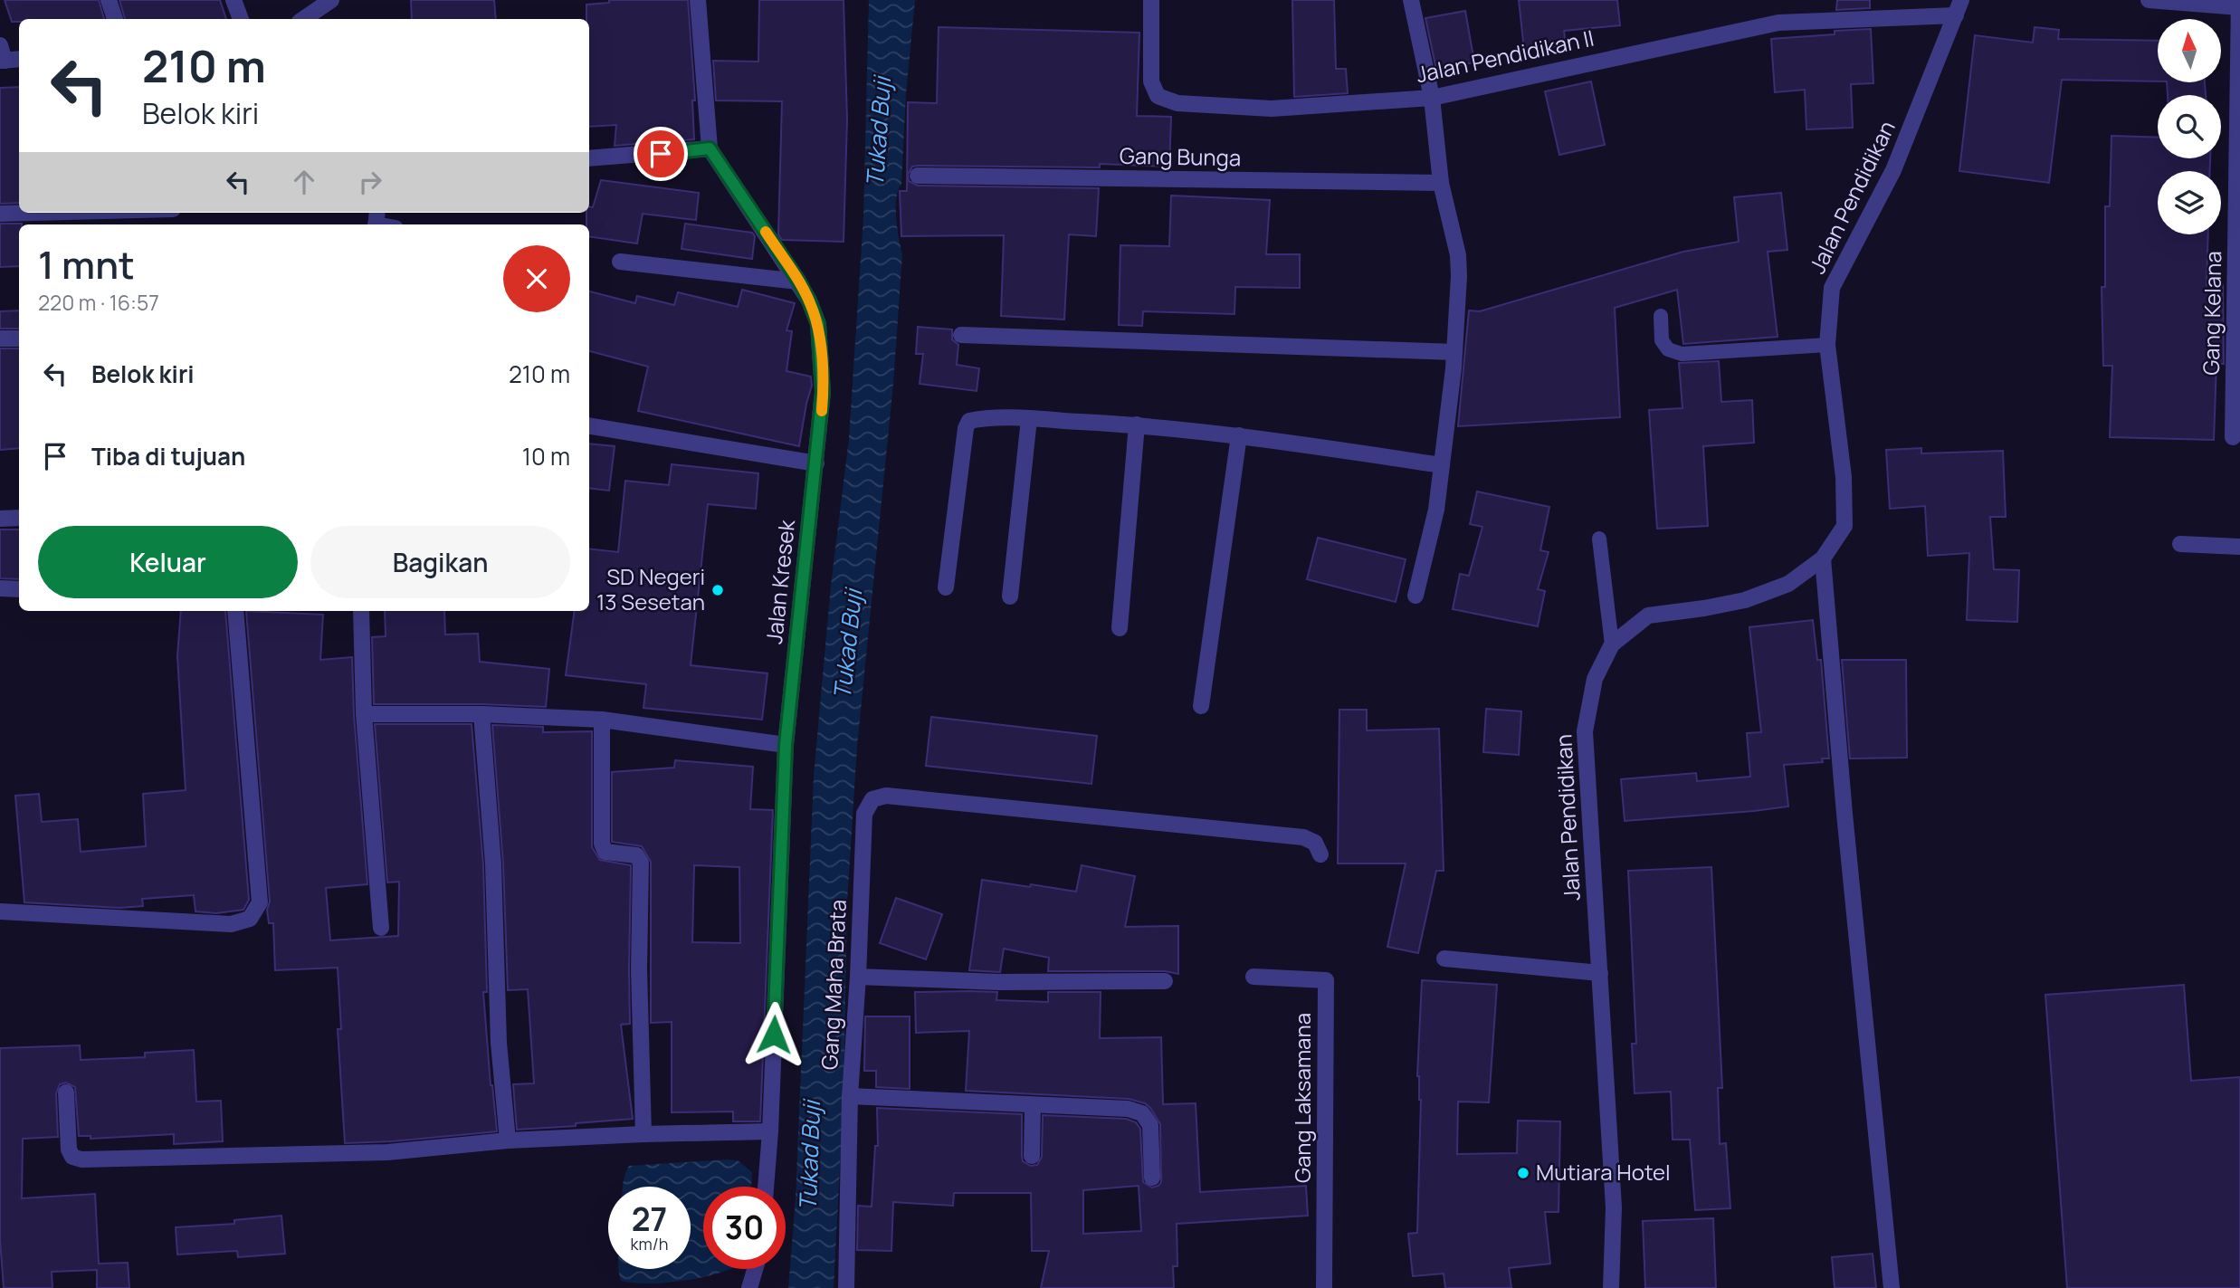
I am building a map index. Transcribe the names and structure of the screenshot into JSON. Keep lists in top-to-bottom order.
{
  "streets": {
    "street": [
      "Jalan Pendidikan II",
      "Gang Bunga",
      "Jalan Pendidikan",
      "Gang Kelana",
      "Jalan Kresek",
      "Gang Maha Brata",
      "Gang Laksamana"
    ]
  },
  "crossings": [
    ["Jalan Pendidikan II", "Jalan Pendidikan"]
  ],
  "water": ["Tukad Buji"],
  "places": ["SD Negeri 13 Sesetan", "Mutiara Hotel"],
  "north": "top",
  "page": {
    "turn": ["210 m", "Belok kiri"],
    "heading": ["1 mnt", "220 m · 16:57"],
    "list": [
      {
        "name": "Belok kiri",
        "value": "210 m"
      },
      {
        "name": "Tiba di tujuan",
        "value": "10 m"
      }
    ],
    "buttons": ["Keluar", "Bagikan"],
    "speed": "27 km/h",
    "limit": "30"
  }
}
